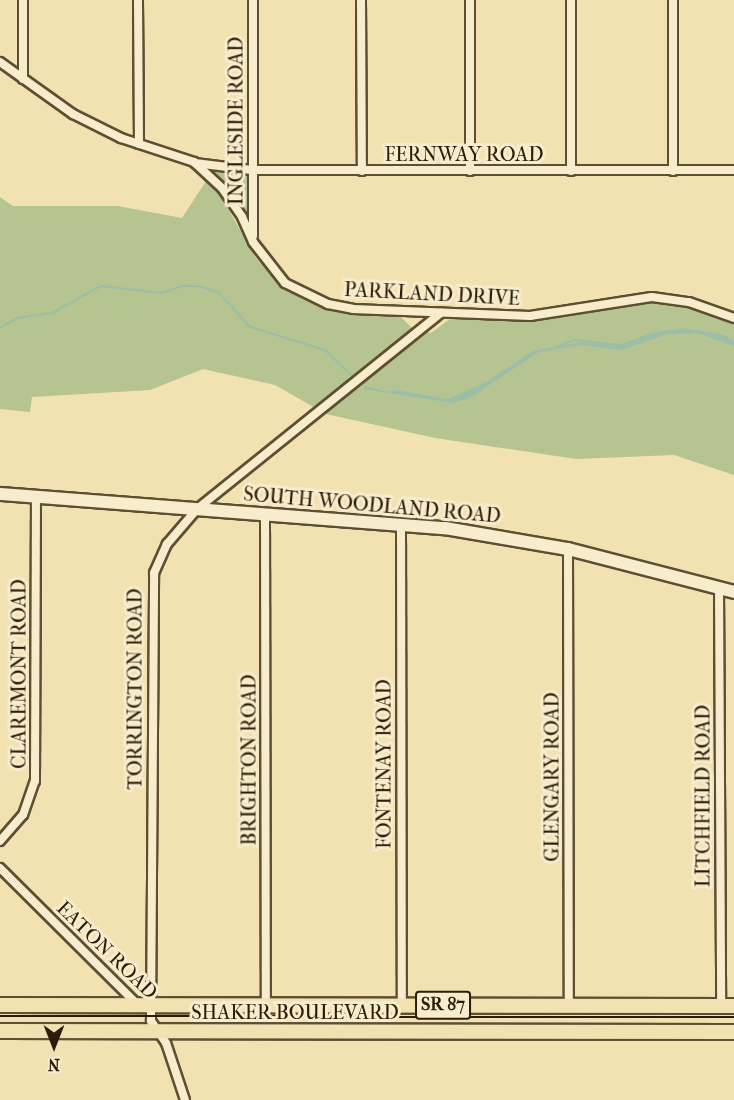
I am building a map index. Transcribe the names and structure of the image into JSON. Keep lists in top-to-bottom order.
{
  "streets": {
    "main road": ["SR 87", "SHAKER BOULEVARD"],
    "street": [
      "INGLESIDE ROAD",
      "FERNWAY ROAD",
      "PARKLAND DRIVE",
      "SOUTH WOODLAND ROAD",
      "CLAREMONT ROAD",
      "TORRINGTON ROAD",
      "BRIGHTON ROAD",
      "FONTENAY ROAD",
      "GLENGARY ROAD",
      "LITCHFIELD ROAD",
      "EATON ROAD"
    ]
  },
  "crossings": [
    ["INGLESIDE ROAD", "FERNWAY ROAD"],
    ["INGLESIDE ROAD", "PARKLAND DRIVE"],
    ["FERNWAY ROAD", "PARKLAND DRIVE"],
    ["PARKLAND DRIVE", "TORRINGTON ROAD"],
    ["SOUTH WOODLAND ROAD", "CLAREMONT ROAD"],
    ["SOUTH WOODLAND ROAD", "TORRINGTON ROAD"],
    ["SOUTH WOODLAND ROAD", "BRIGHTON ROAD"],
    ["SOUTH WOODLAND ROAD", "FONTENAY ROAD"],
    ["SOUTH WOODLAND ROAD", "GLENGARY ROAD"],
    ["SOUTH WOODLAND ROAD", "LITCHFIELD ROAD"],
    ["TORRINGTON ROAD", "EATON ROAD"],
    ["TORRINGTON ROAD", "SHAKER BOULEVARD"],
    ["BRIGHTON ROAD", "SHAKER BOULEVARD"],
    ["FONTENAY ROAD", "SHAKER BOULEVARD"],
    ["GLENGARY ROAD", "SHAKER BOULEVARD"],
    ["LITCHFIELD ROAD", "SHAKER BOULEVARD"],
    ["EATON ROAD", "SHAKER BOULEVARD"]
  ],
  "north": "bottom"
}
